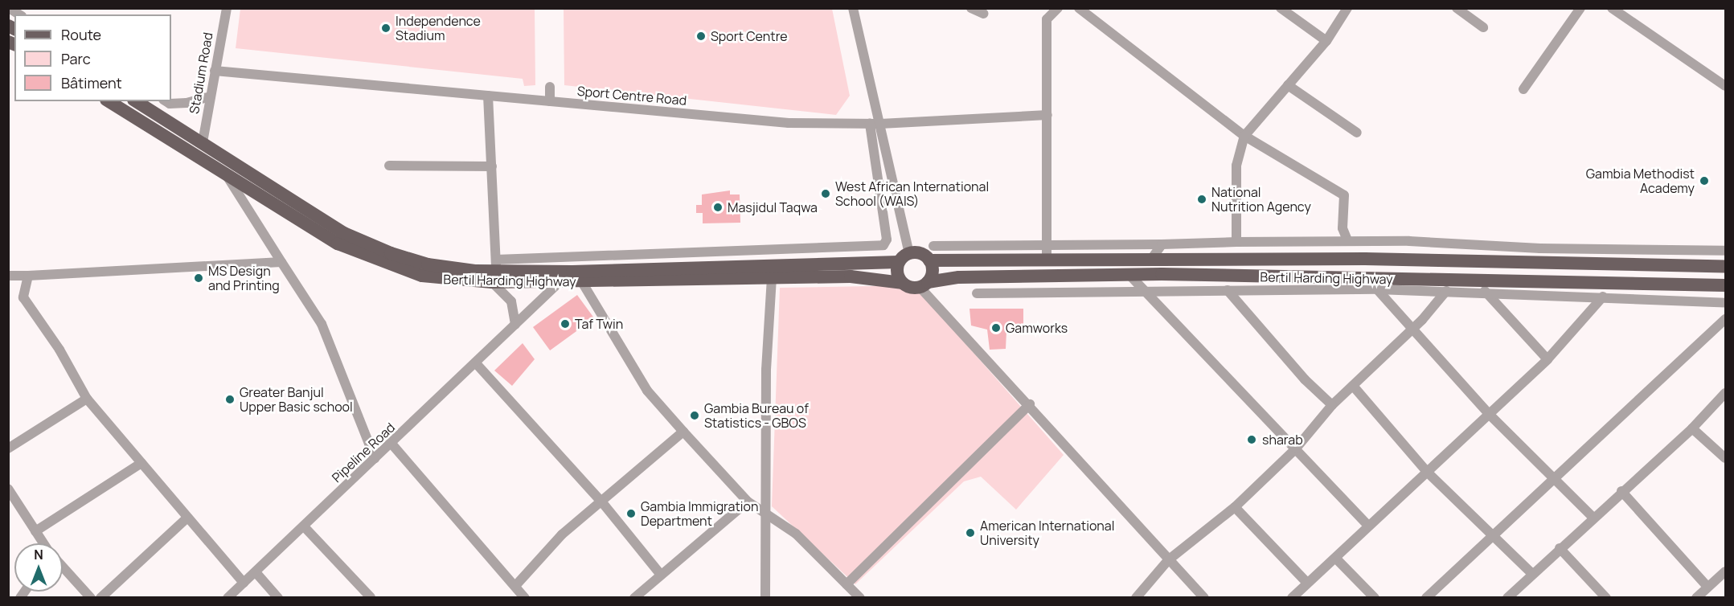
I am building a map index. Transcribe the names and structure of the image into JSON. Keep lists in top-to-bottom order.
{
  "streets": {
    "main road": ["Bertil Harding Highway"],
    "street": ["Stadium Road", "Sport Centre Road", "Pipeline Road"]
  },
  "crossings": [
    ["Stadium Road", "Sport Centre Road"],
    ["Stadium Road", "Bertil Harding Highway"],
    ["Bertil Harding Highway", "Pipeline Road"]
  ],
  "places": [
    "Independence Stadium",
    "Sport Centre",
    "Gambia Methodist Academy",
    "West African International School (WAIS)",
    "National Nutrition Agency",
    "Masjidul Taqwa",
    "MS Design and Printing",
    "Taf Twin",
    "Gamworks",
    "Greater Banjul Upper Basic school",
    "Gambia Bureau of Statistics - GBOS",
    "sharab",
    "Gambia Immigration Department",
    "American International University"
  ],
  "legend": ["Route", "Parc", "Bâtiment"],
  "north": "top"
}
